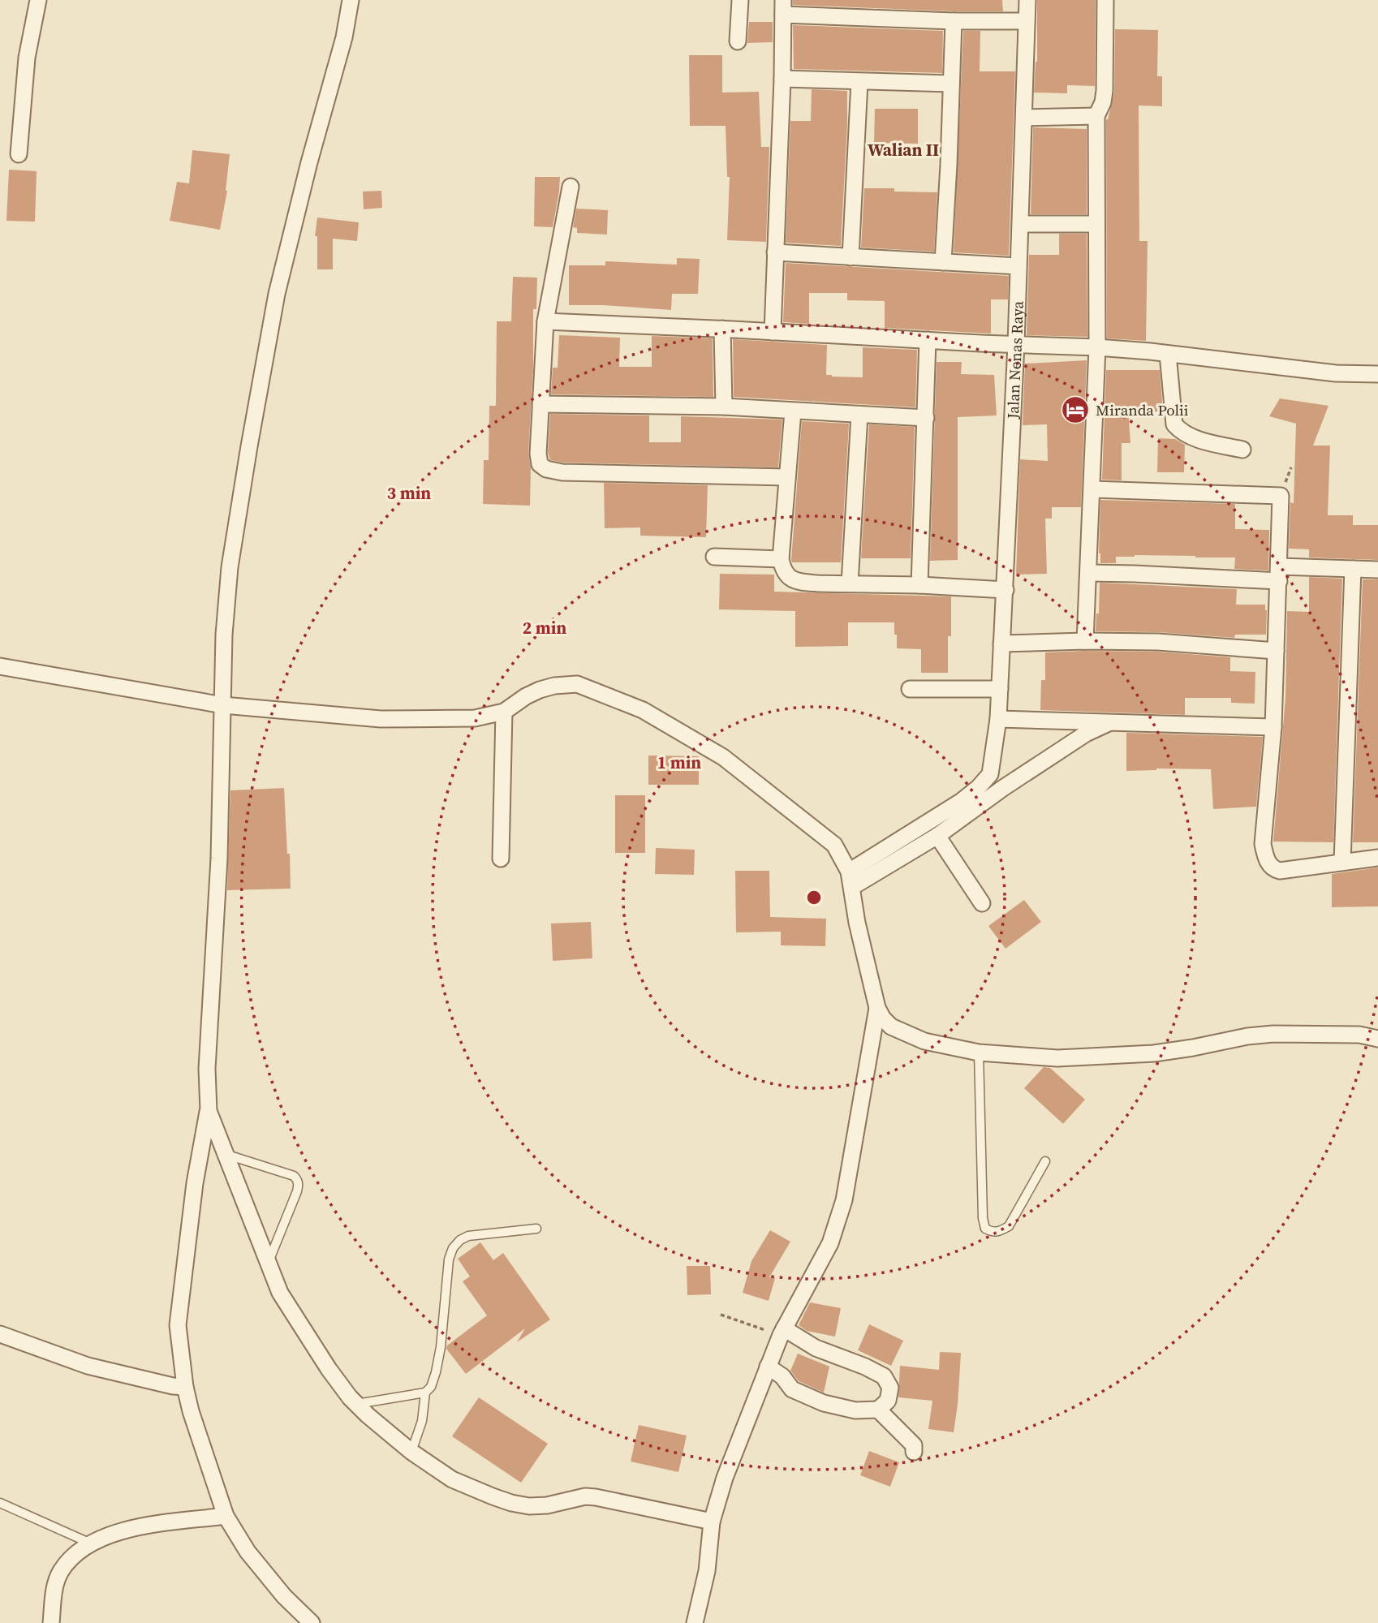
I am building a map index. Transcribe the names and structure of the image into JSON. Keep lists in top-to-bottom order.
{
  "streets": {
    "street": ["Jalan Nenas Raya"]
  },
  "districts": ["Walian II"],
  "places": {
    "hotel": ["Miranda Polii"]
  },
  "rings": ["3 min", "2 min", "1 min"]
}
